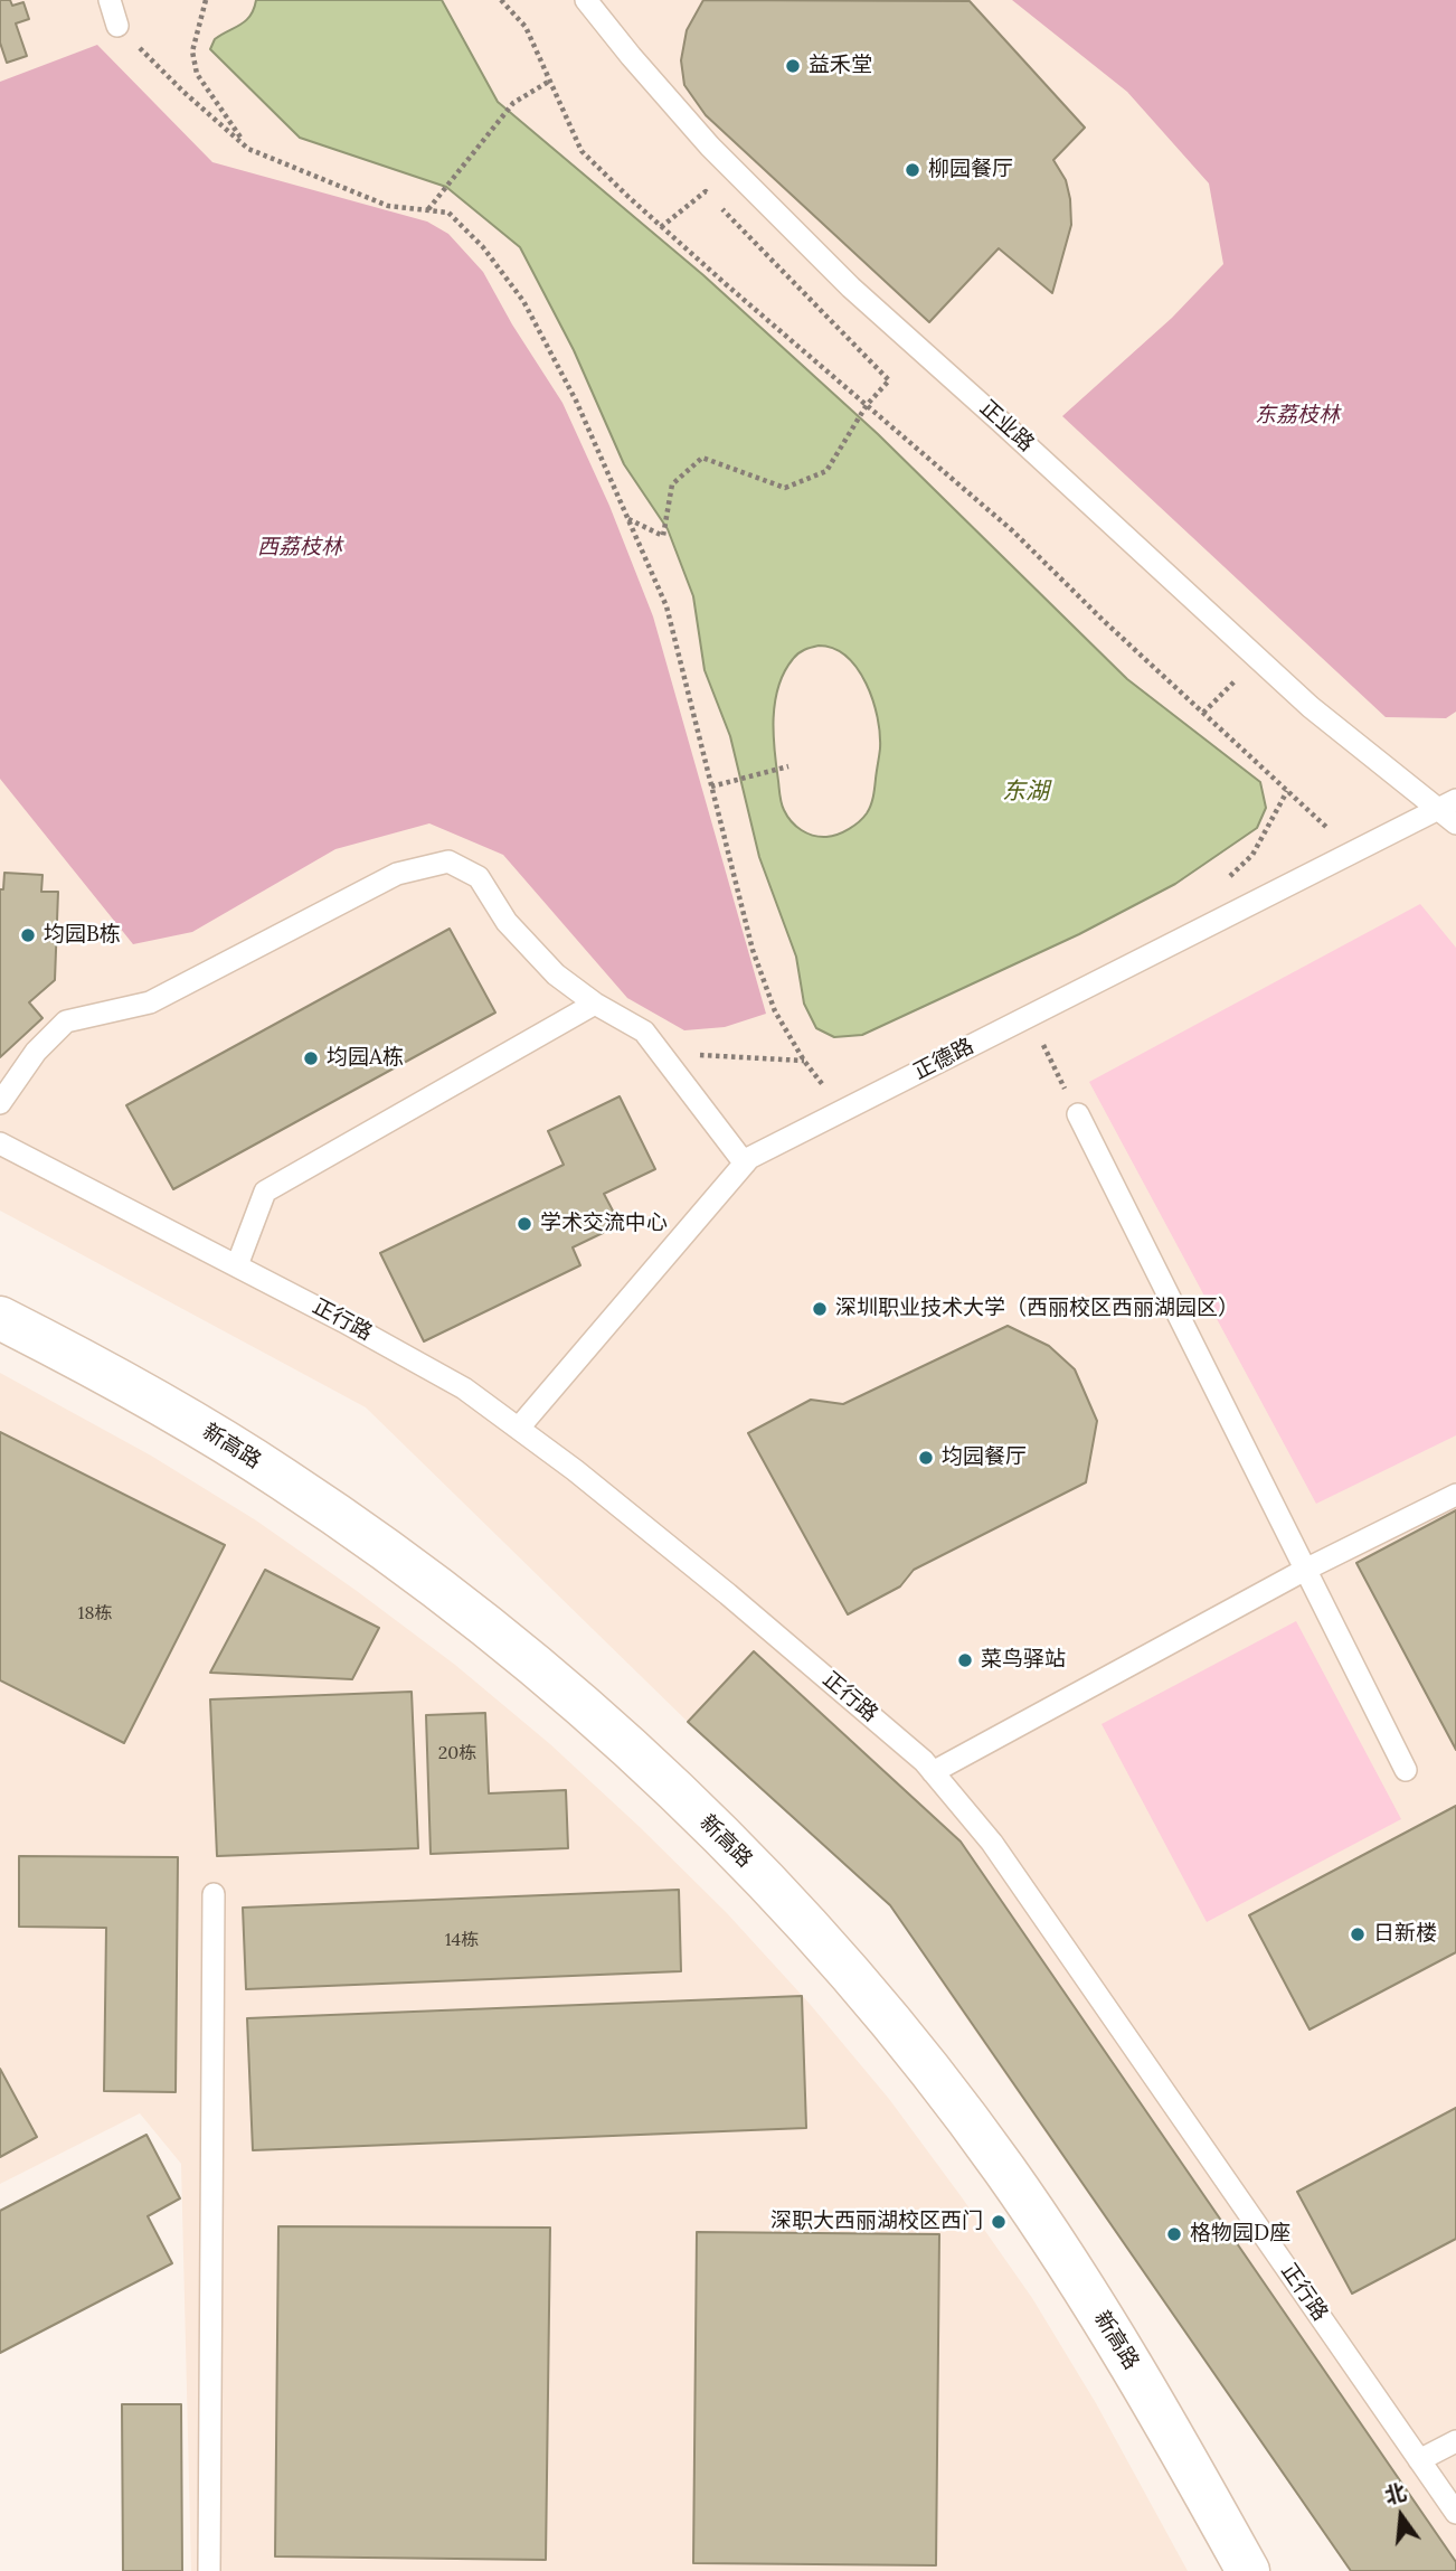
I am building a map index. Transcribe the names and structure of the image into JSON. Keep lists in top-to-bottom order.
{
  "streets": {
    "street": ["新高路"],
    "lane": ["正业路", "正德路", "正行路"]
  },
  "crossings": [
    ["正业路", "正德路"],
    ["正德路", "正行路"]
  ],
  "water": ["东湖"],
  "parks": ["东荔枝林", "西荔枝林"],
  "places": [
    "益禾堂",
    "柳园餐厅",
    "均园B栋",
    "均园A栋",
    "学术交流中心",
    "深圳职业技术大学（西丽校区西丽湖园区）",
    "均园餐厅",
    "菜鸟驿站",
    "日新楼",
    "深职大西丽湖校区西门",
    "格物园D座"
  ],
  "house_numbers": ["18栋", "20栋", "14栋"],
  "north": "top"
}
